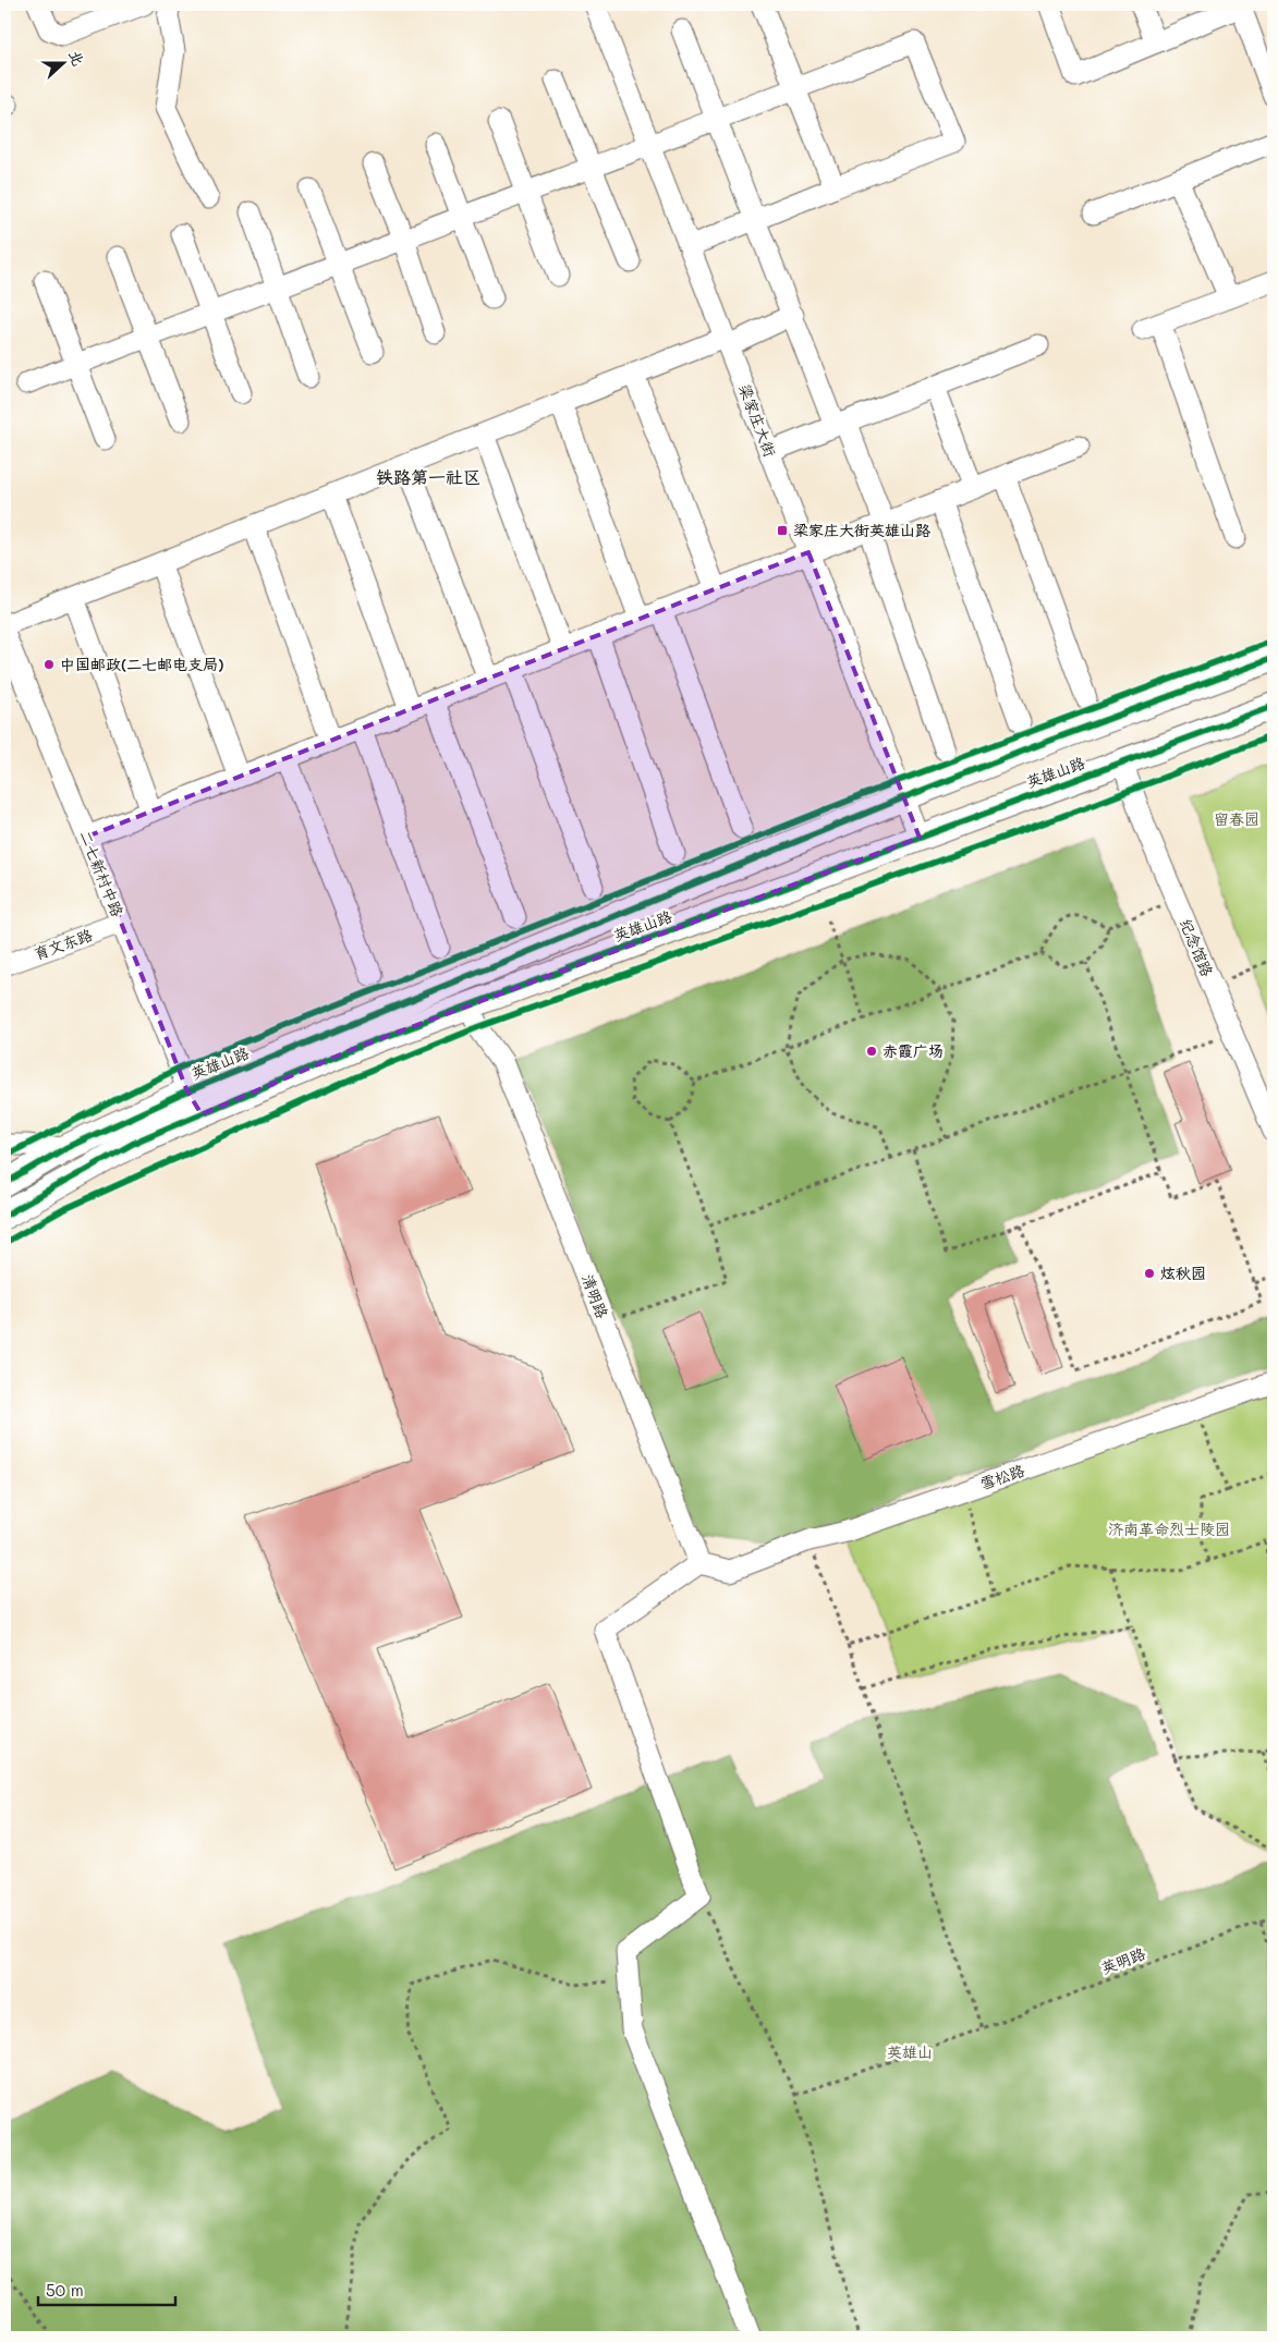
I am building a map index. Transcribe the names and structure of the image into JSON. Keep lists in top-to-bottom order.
{
  "streets": {
    "main road": ["英雄山路"],
    "street": [
      "梁家庄大街",
      "二七新村中路",
      "育文东路",
      "纪念馆路",
      "清明路",
      "雪松路"
    ],
    "path": ["英明路"]
  },
  "crossings": [
    ["梁家庄大街", "英雄山路"],
    ["英雄山路", "二七新村中路"],
    ["英雄山路", "纪念馆路"],
    ["英雄山路", "清明路"],
    ["二七新村中路", "育文东路"],
    ["清明路", "雪松路"]
  ],
  "districts": ["铁路第一社区"],
  "parks": ["留春园", "济南革命烈士陵园", "英雄山"],
  "places": {
    "transit": ["梁家庄大街英雄山路"],
    "other": ["中国邮政(二七邮电支局)", "赤霞广场", "炫秋园"]
  },
  "scale_bar": "50 m",
  "north": "right"
}
